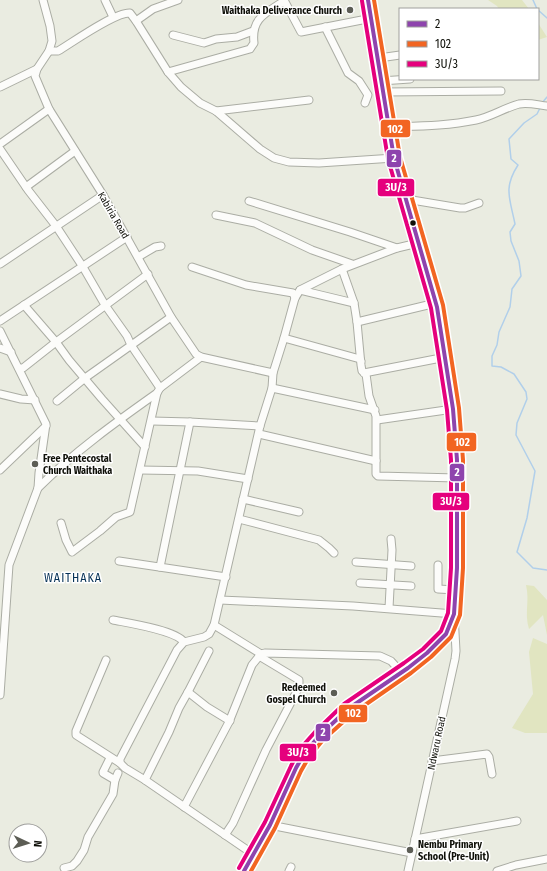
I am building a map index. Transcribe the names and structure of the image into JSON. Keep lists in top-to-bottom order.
{
  "streets": {
    "street": ["Kabiria Road", "Ndwaru Road"]
  },
  "districts": ["WAITHAKA"],
  "places": [
    "Waithaka Deliverance Church",
    "Free Pentecostal Church Waithaka",
    "Redeemed Gospel Church",
    "Nembu Primary School (Pre-Unit)"
  ],
  "lines": ["transit line 2", "transit line 102", "transit line 3U/3"],
  "legend": ["2", "102", "3U/3"],
  "north": "right"
}
